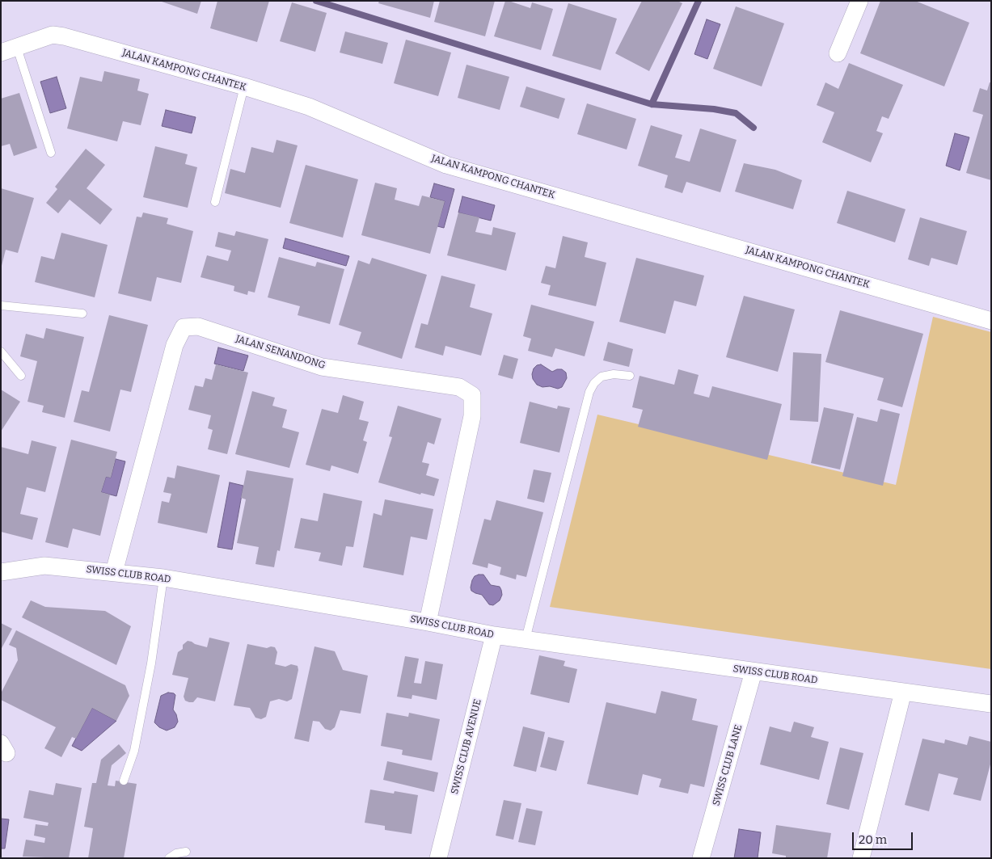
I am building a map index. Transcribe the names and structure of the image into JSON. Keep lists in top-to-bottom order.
{
  "streets": {
    "street": [
      "JALAN KAMPONG CHANTEK",
      "JALAN SENANDONG",
      "SWISS CLUB ROAD",
      "SWISS CLUB AVENUE",
      "SWISS CLUB LANE"
    ]
  },
  "crossings": [
    ["JALAN SENANDONG", "SWISS CLUB ROAD"],
    ["SWISS CLUB ROAD", "SWISS CLUB AVENUE"],
    ["SWISS CLUB ROAD", "SWISS CLUB LANE"]
  ],
  "scale_bar": "20 m"
}
